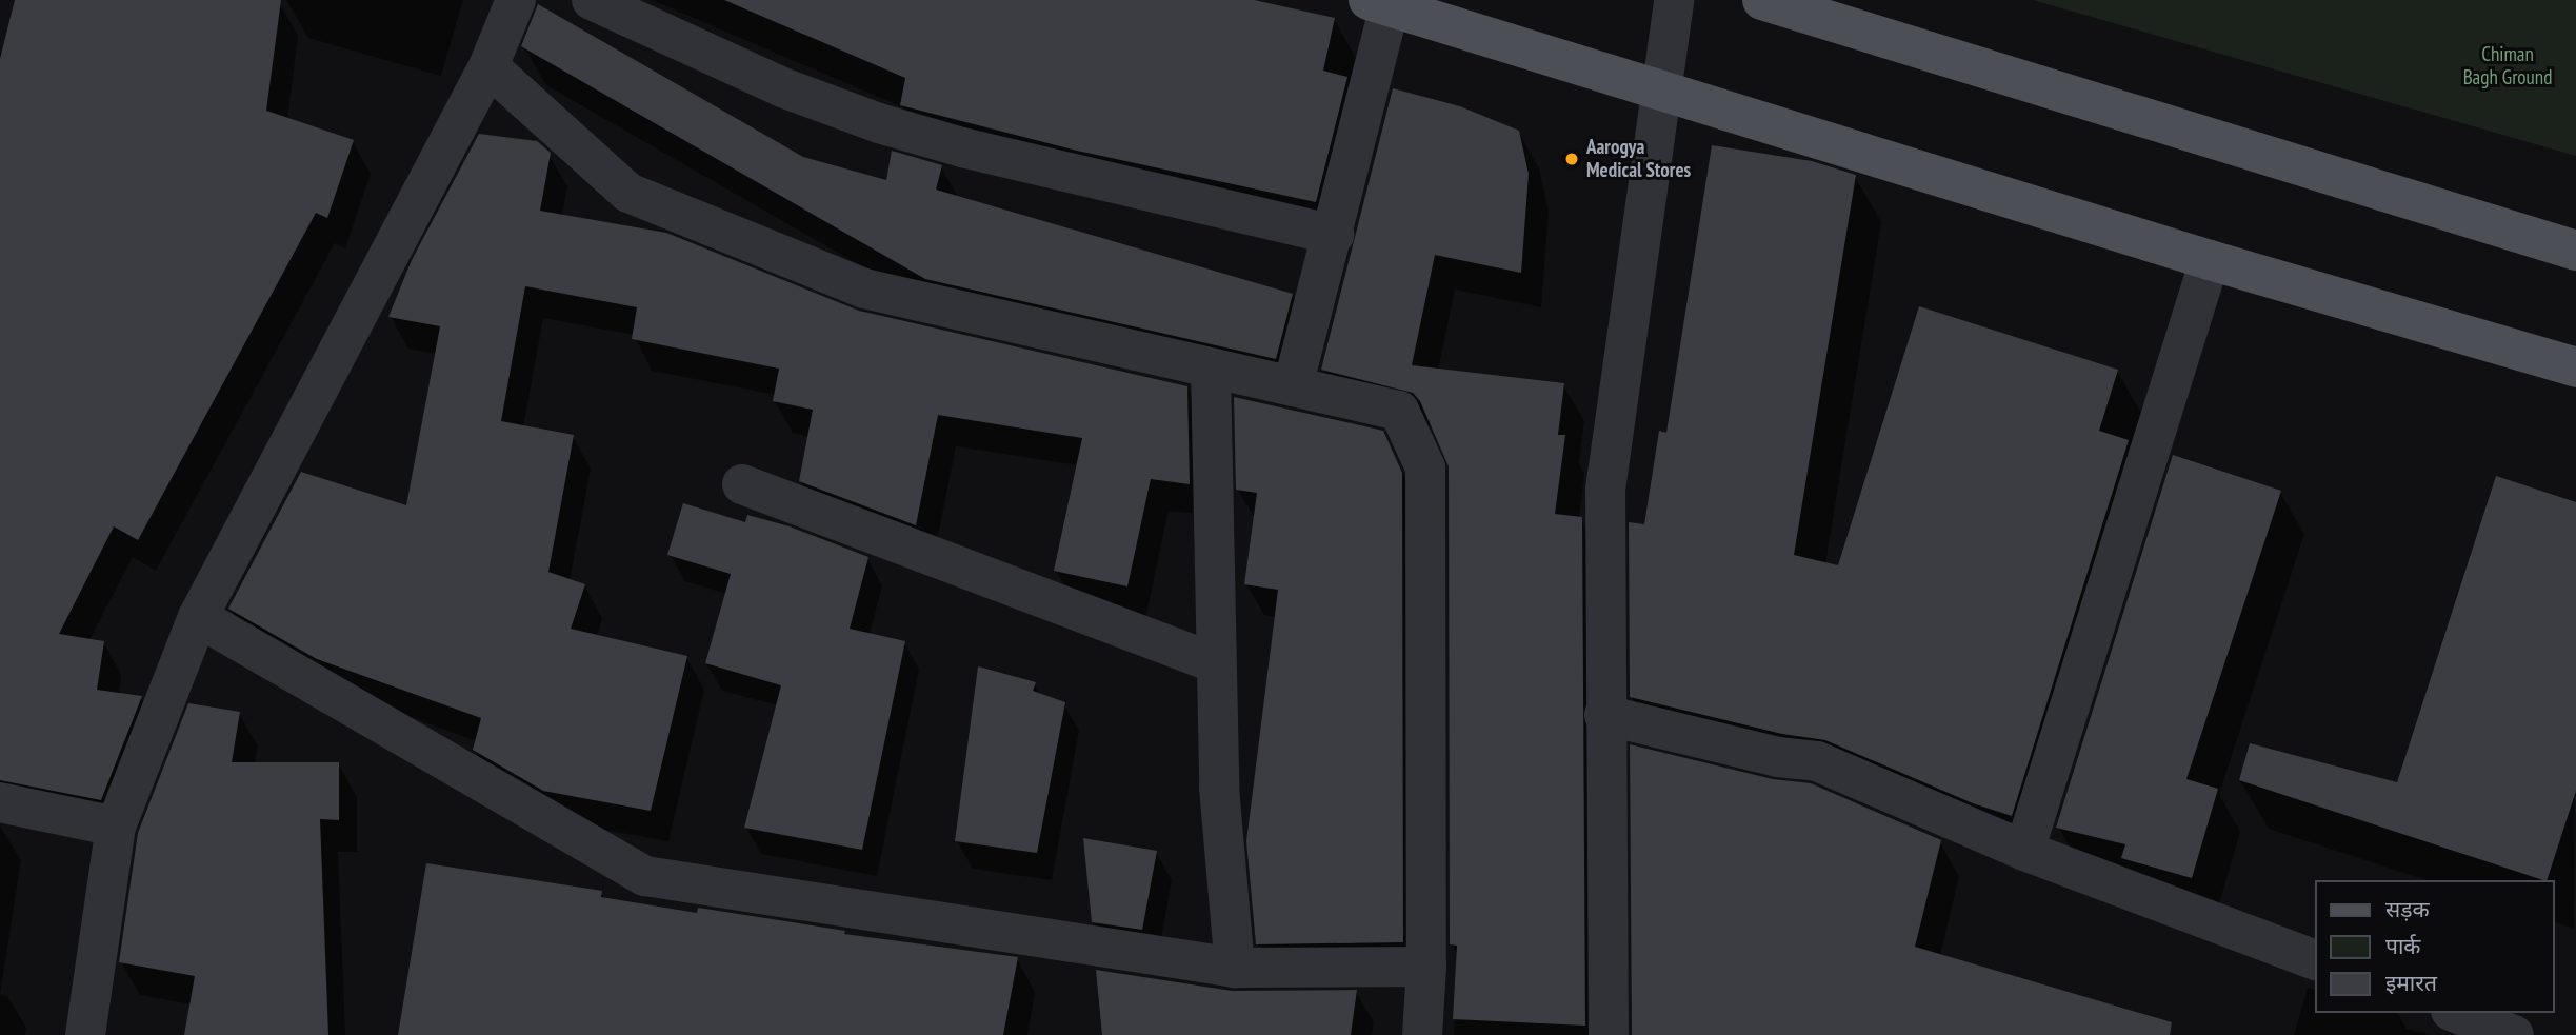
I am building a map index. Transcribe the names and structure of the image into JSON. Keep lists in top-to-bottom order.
{
  "parks": ["Chiman Bagh Ground"],
  "places": ["Aarogya Medical Stores"],
  "legend": ["सड़क", "पार्क", "इमारत"]
}
